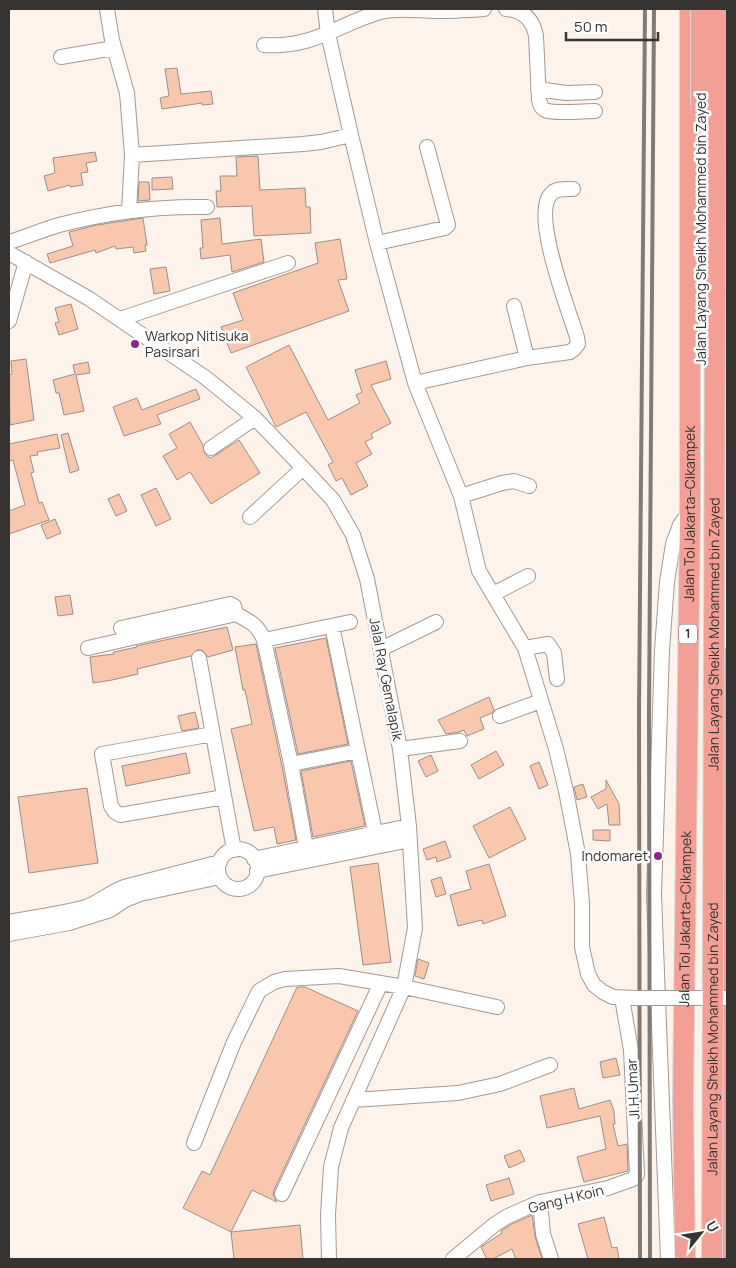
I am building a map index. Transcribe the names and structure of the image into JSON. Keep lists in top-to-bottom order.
{
  "streets": {
    "highway": ["Jalan Layang Sheikh Mohammed bin Zayed", "Jalan Tol Jakarta–Cikampek", "1"],
    "street": ["Jalal Ray Gemalapik", "JI.H.Umar", "Gang H Koin"]
  },
  "crossings": [
    ["JI.H.Umar", "Gang H Koin"]
  ],
  "places": ["Warkop Nitisuka Pasirsari", "Indomaret"],
  "scale_bar": "50 m",
  "north": "top right"
}
